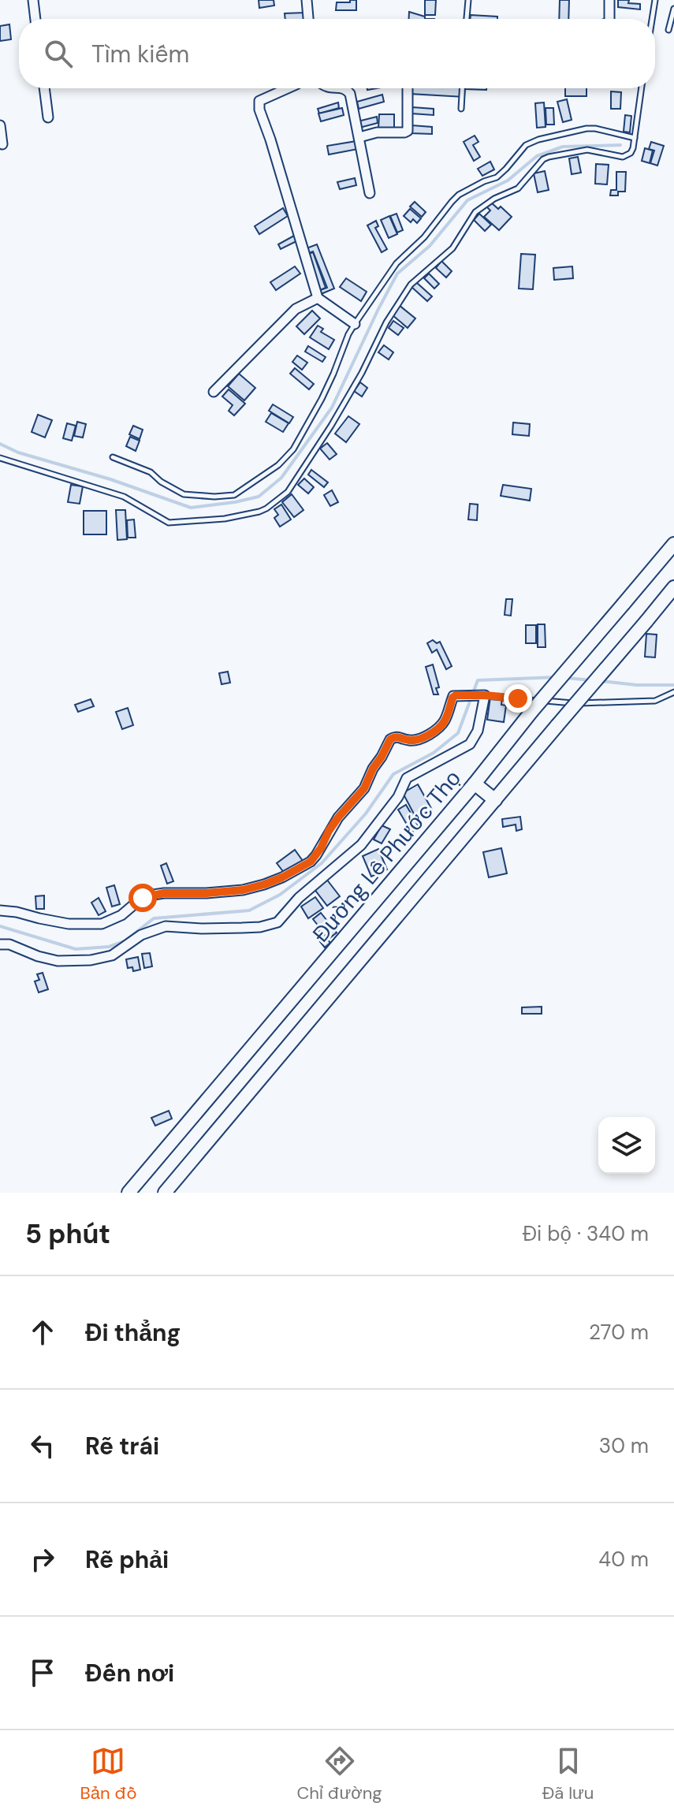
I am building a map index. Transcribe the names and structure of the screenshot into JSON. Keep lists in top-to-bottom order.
{
  "streets": {
    "street": ["Đường Lê Phước Thọ"]
  },
  "page": {
    "search": "Tìm kiếm",
    "heading": ["5 phút", "Đi bộ · 340 m"],
    "list": [
      ["Đi thẳng", "270 m"],
      ["Rẽ trái", "30 m"],
      ["Rẽ phải", "40 m"],
      "Đến nơi"
    ],
    "nav": ["Bản đồ", "Chỉ đường", "Đã lưu"]
  }
}
